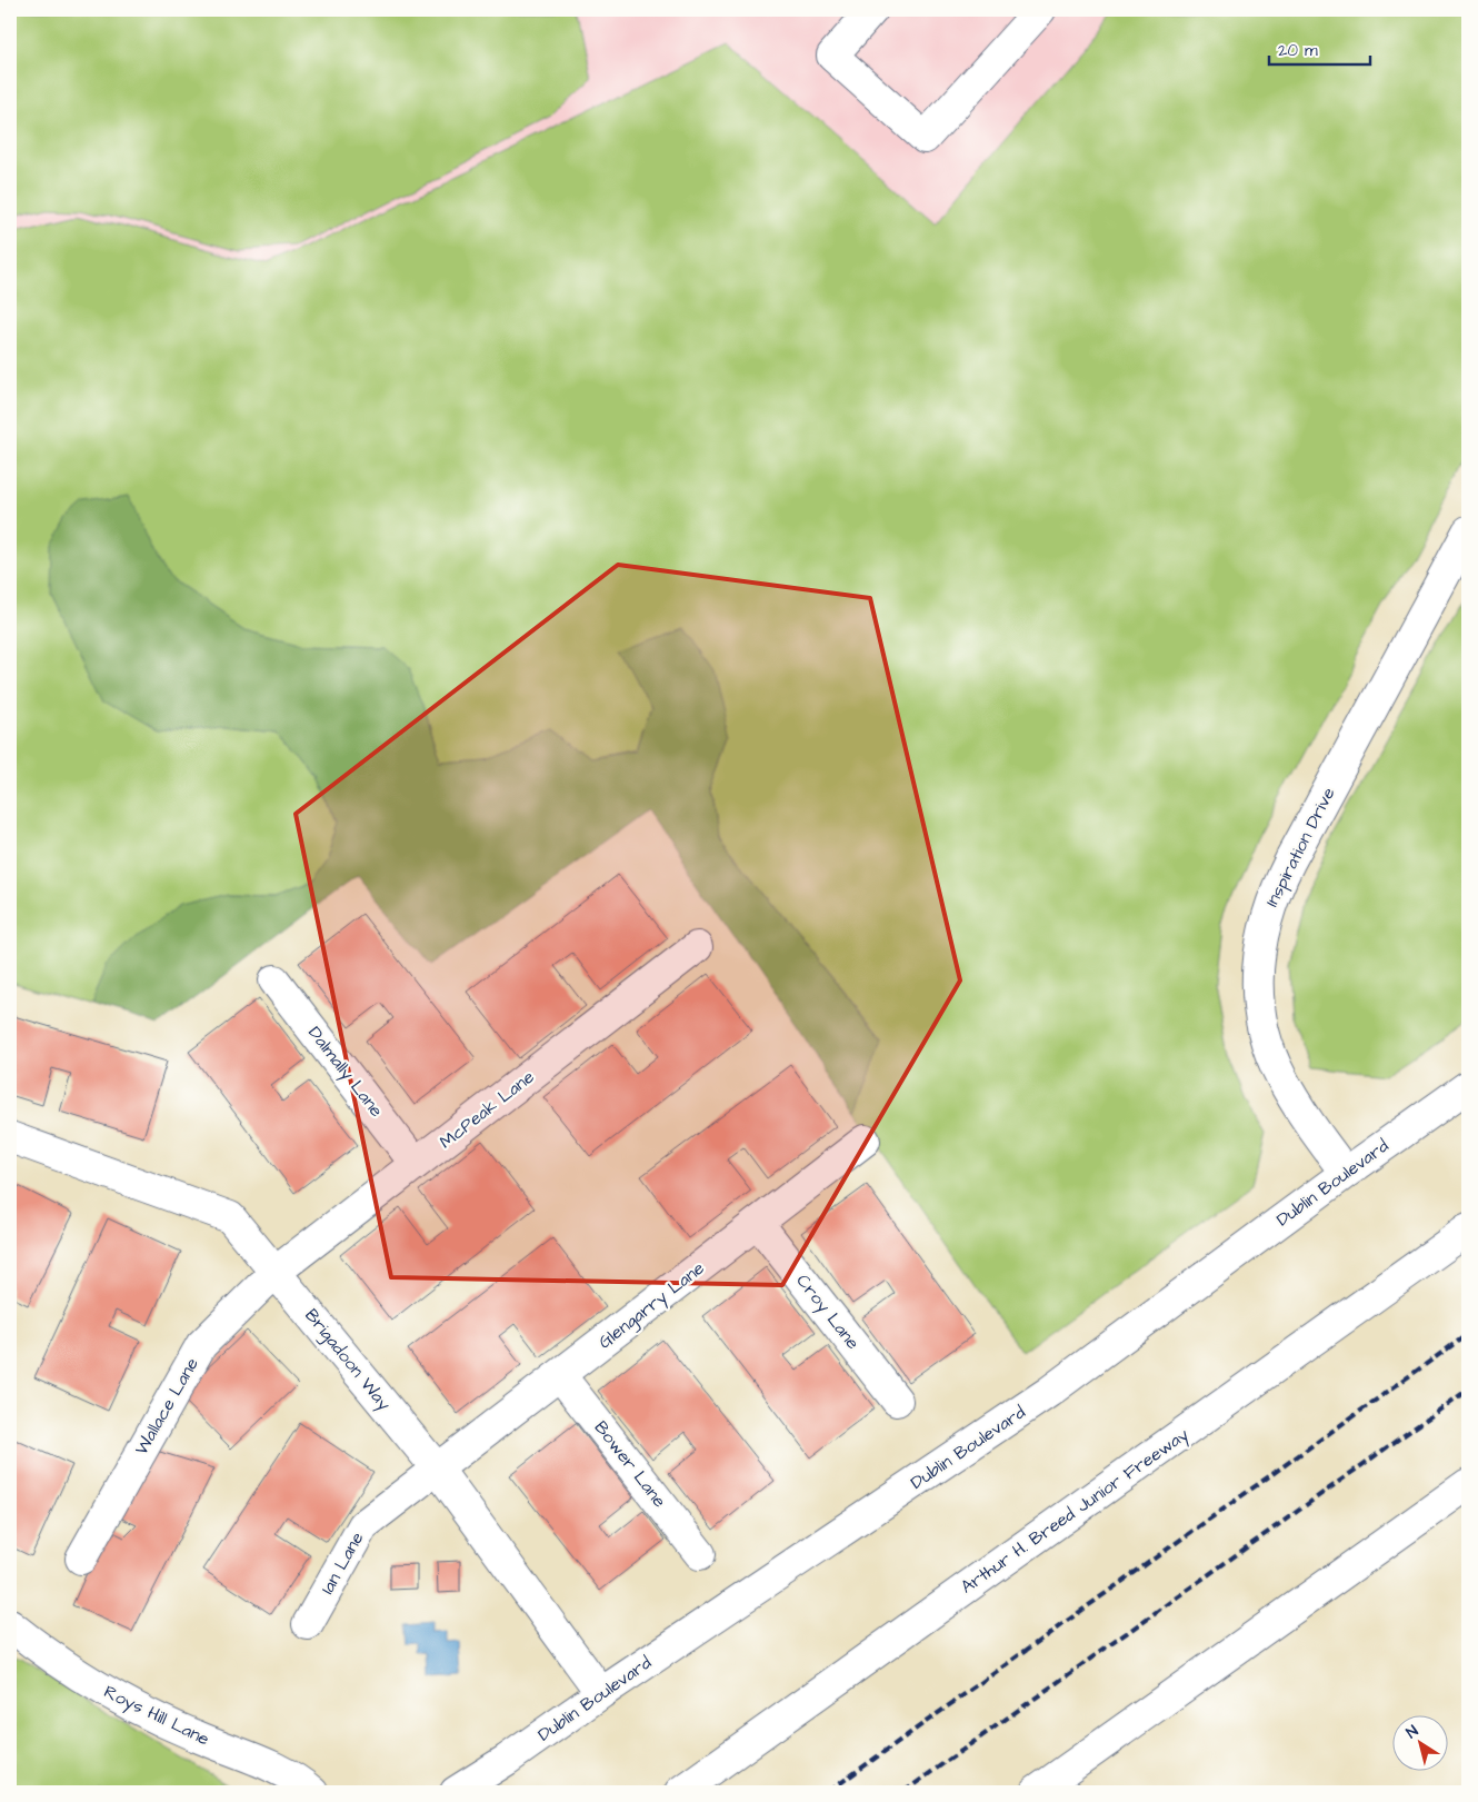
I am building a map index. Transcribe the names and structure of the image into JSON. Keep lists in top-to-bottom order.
{
  "streets": {
    "main road": [
      "Inspiration Drive",
      "Dalmally Lane",
      "McPeak Lane",
      "Dublin Boulevard",
      "Glengarry Lane",
      "Croy Lane",
      "Brigadoon Way",
      "Wallace Lane",
      "Bower Lane",
      "Arthur H. Breed Junior Freeway",
      "Ian Lane",
      "Roys Hill Lane"
    ]
  },
  "crossings": [
    ["Inspiration Drive", "Dublin Boulevard"],
    ["Dalmally Lane", "McPeak Lane"],
    ["McPeak Lane", "Brigadoon Way"],
    ["McPeak Lane", "Wallace Lane"],
    ["Dublin Boulevard", "Brigadoon Way"],
    ["Glengarry Lane", "Croy Lane"],
    ["Glengarry Lane", "Brigadoon Way"],
    ["Glengarry Lane", "Bower Lane"],
    ["Glengarry Lane", "Ian Lane"],
    ["Brigadoon Way", "Wallace Lane"],
    ["Brigadoon Way", "Ian Lane"]
  ],
  "scale_bar": "20 m",
  "north": "top left"
}
